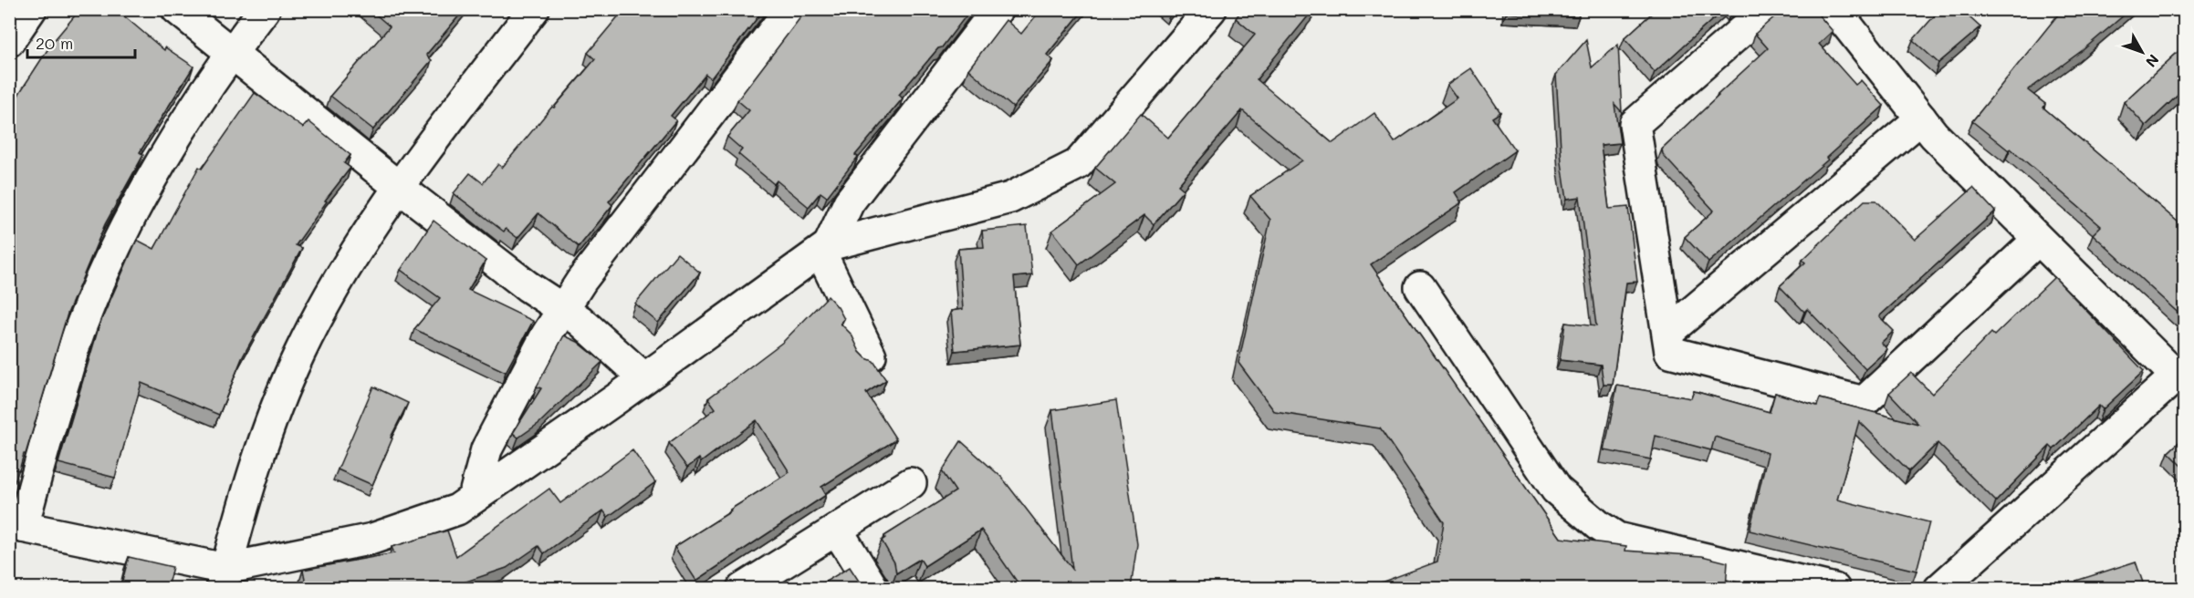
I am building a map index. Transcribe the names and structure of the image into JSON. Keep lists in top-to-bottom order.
{
  "scale_bar": "20 m",
  "north": "bottom right"
}
